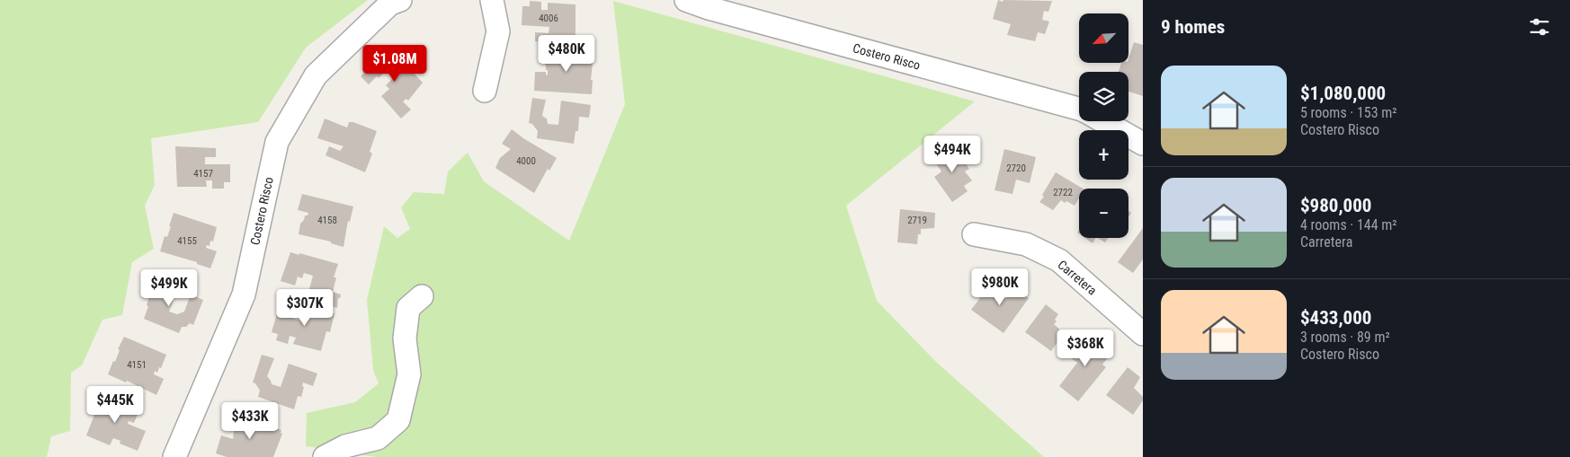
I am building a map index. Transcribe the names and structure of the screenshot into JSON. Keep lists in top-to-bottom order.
{
  "streets": {
    "street": ["Costero Risco", "Carretera"]
  },
  "house_numbers": [
    "4006",
    "4000",
    "2720",
    "4157",
    "2722",
    "4158",
    "2719",
    "4155",
    "4151"
  ],
  "north": "bottom left",
  "page": {
    "heading": "9 homes",
    "map_buttons": ["+", "−"],
    "price": [
      "$480K",
      "$1.08M",
      "$494K",
      "$980K",
      "$499K",
      "$307K",
      "$368K",
      "$445K",
      "$433K"
    ],
    "list": [
      {
        "name": "$1,080,000",
        "note": "5 rooms · 153 m² · Costero Risco"
      },
      {
        "name": "$980,000",
        "note": "4 rooms · 144 m² · Carretera"
      },
      {
        "name": "$433,000",
        "note": "3 rooms · 89 m² · Costero Risco"
      }
    ]
  }
}
